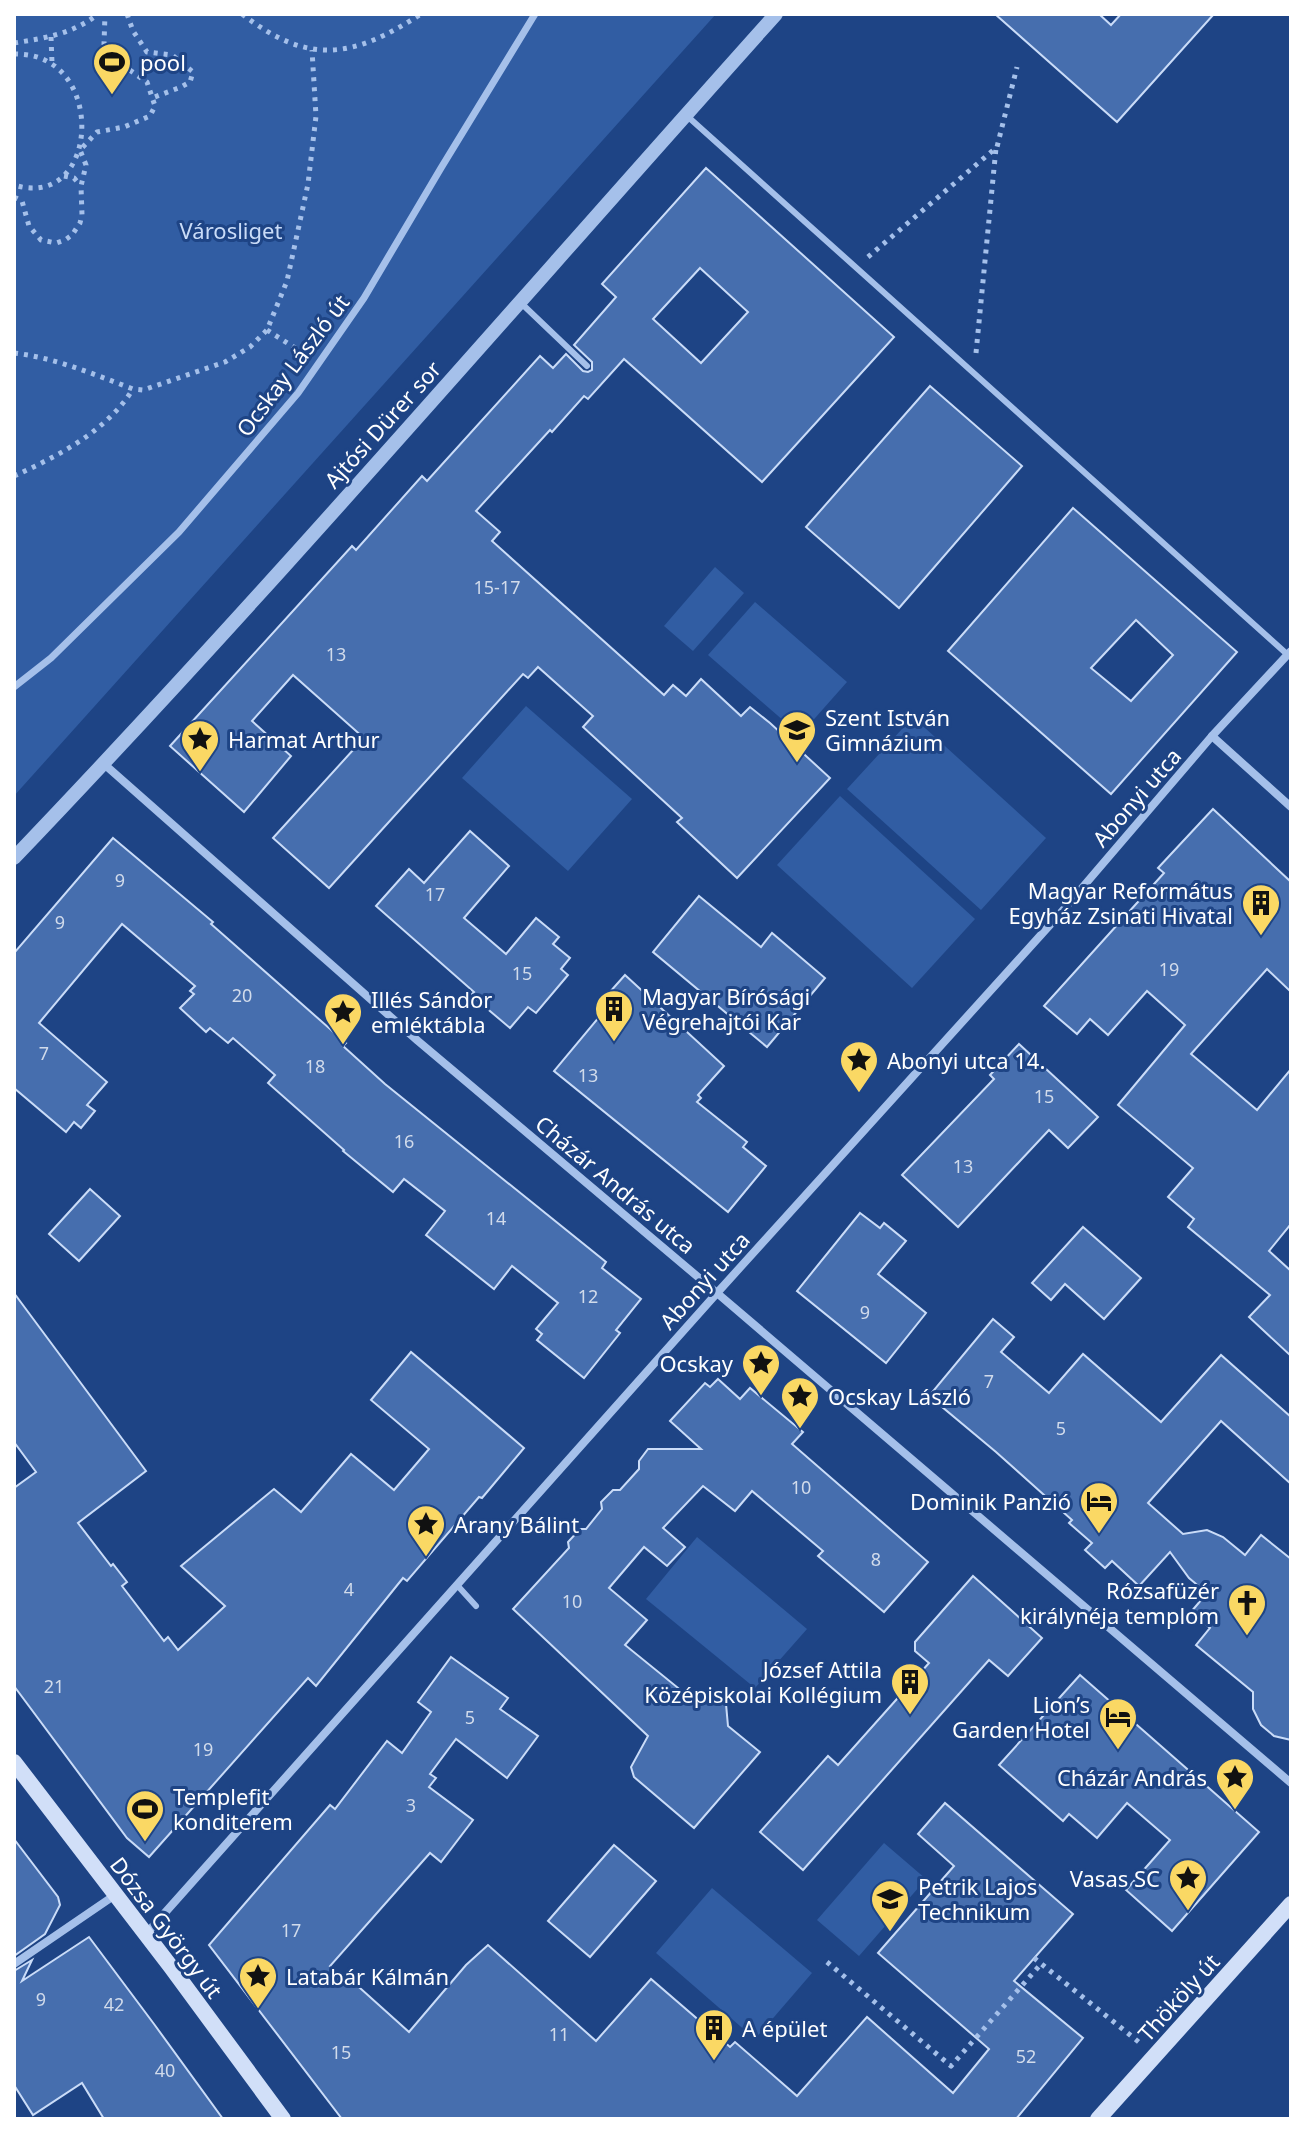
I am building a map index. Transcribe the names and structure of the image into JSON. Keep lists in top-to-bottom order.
{
  "streets": {
    "main road": ["Dózsa György út", "Thököly út"],
    "street": [
      "Ocskay László út",
      "Ajtósi Dürer sor",
      "Abonyi utca",
      "Cházár András utca"
    ]
  },
  "crossings": [
    ["Ajtósi Dürer sor", "Cházár András utca"],
    ["Abonyi utca", "Cházár András utca"],
    ["Abonyi utca", "Dózsa György út"]
  ],
  "parks": ["Városliget"],
  "places": {
    "sports": ["pool", "Templefit konditerem"],
    "school or university": ["Szent István Gimnázium", "Petrik Lajos Technikum"],
    "place": [
      "Harmat Arthur",
      "Illés Sándor emléktábla",
      "Abonyi utca 14.",
      "Ocskay",
      "Ocskay László",
      "Arany Bálint",
      "Cházár András",
      "Vasas SC",
      "Latabár Kálmán"
    ],
    "building": [
      "Magyar Református Egyház Zsinati Hivatal",
      "Magyar Bírósági Végrehajtói Kar",
      "József Attila Középiskolai Kollégium",
      "A épület"
    ],
    "hotel": ["Dominik Panzió", "Lion’s Garden Hotel"],
    "church": ["Rózsafüzér királynéja templom"]
  },
  "house_numbers": [
    "15-17",
    "13",
    "9",
    "17",
    "9",
    "19",
    "15",
    "20",
    "7",
    "18",
    "13",
    "15",
    "16",
    "13",
    "14",
    "12",
    "9",
    "7",
    "5",
    "10",
    "8",
    "4",
    "10",
    "21",
    "5",
    "19",
    "3",
    "17",
    "9",
    "42",
    "11",
    "15",
    "52",
    "40"
  ]
}
